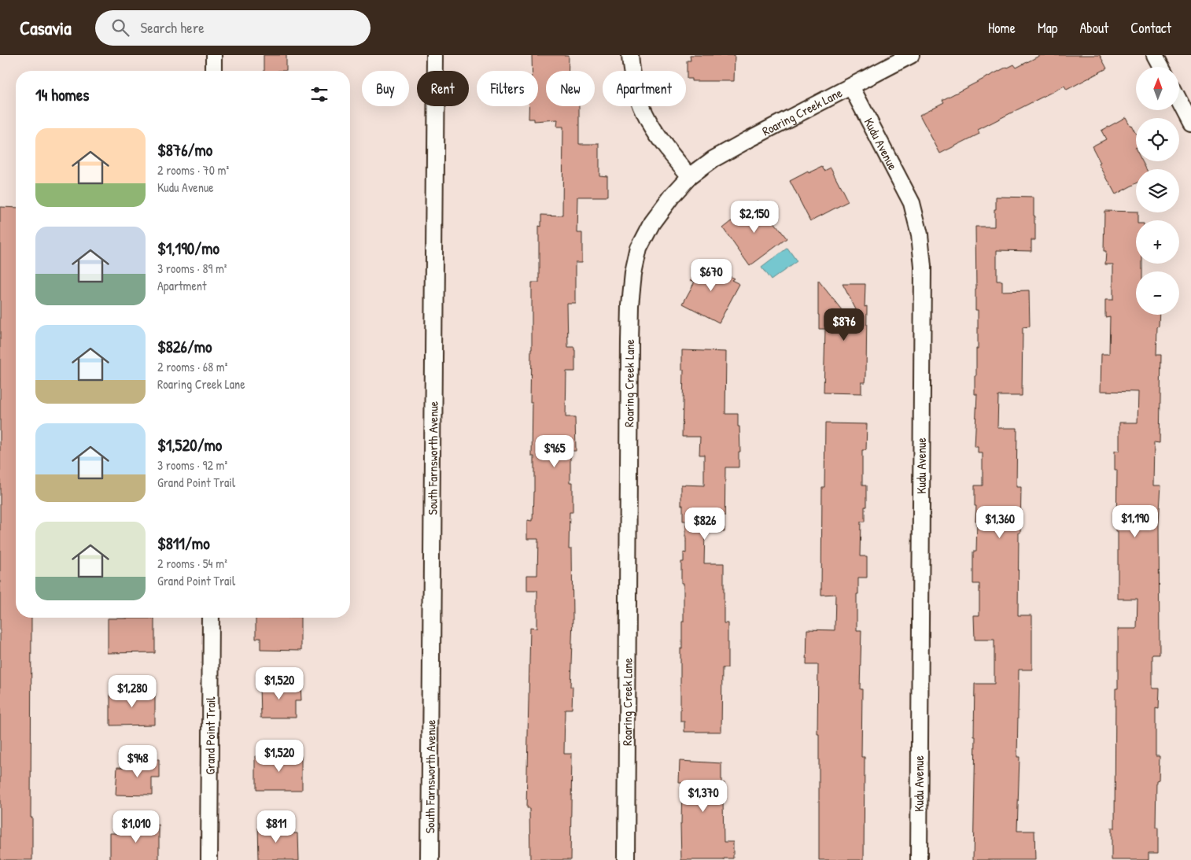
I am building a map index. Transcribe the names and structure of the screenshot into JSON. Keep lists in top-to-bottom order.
{
  "streets": {
    "street": [
      "Roaring Creek Lane",
      "Kudu Avenue",
      "South Farnsworth Avenue",
      "Grand Point Trail"
    ]
  },
  "crossings": [
    ["Roaring Creek Lane", "Kudu Avenue"]
  ],
  "north": "top",
  "page": {
    "header": "Casavia",
    "search": "Search here",
    "nav": [
      "Home",
      "Map",
      "About",
      "Contact"
    ],
    "map_buttons": ["+", "−"],
    "chip": [
      "Buy",
      "Rent",
      "Filters",
      "New",
      "Apartment"
    ],
    "heading": "14 homes",
    "list": [
      {
        "name": "$876/mo",
        "note": "2 rooms · 70 m² · Kudu Avenue"
      },
      {
        "name": "$1,190/mo",
        "note": "3 rooms · 89 m² · Apartment"
      },
      {
        "name": "$826/mo",
        "note": "2 rooms · 68 m² · Roaring Creek Lane"
      },
      {
        "name": "$1,520/mo",
        "note": "3 rooms · 92 m² · Grand Point Trail"
      },
      {
        "name": "$811/mo",
        "note": "2 rooms · 54 m² · Grand Point Trail"
      }
    ],
    "price": [
      "$2,150",
      "$670",
      "$876",
      "$965",
      "$1,190",
      "$1,360",
      "$826",
      "$1,520",
      "$1,280",
      "$1,520",
      "$948",
      "$1,370",
      "$1,010",
      "$811"
    ]
  }
}
